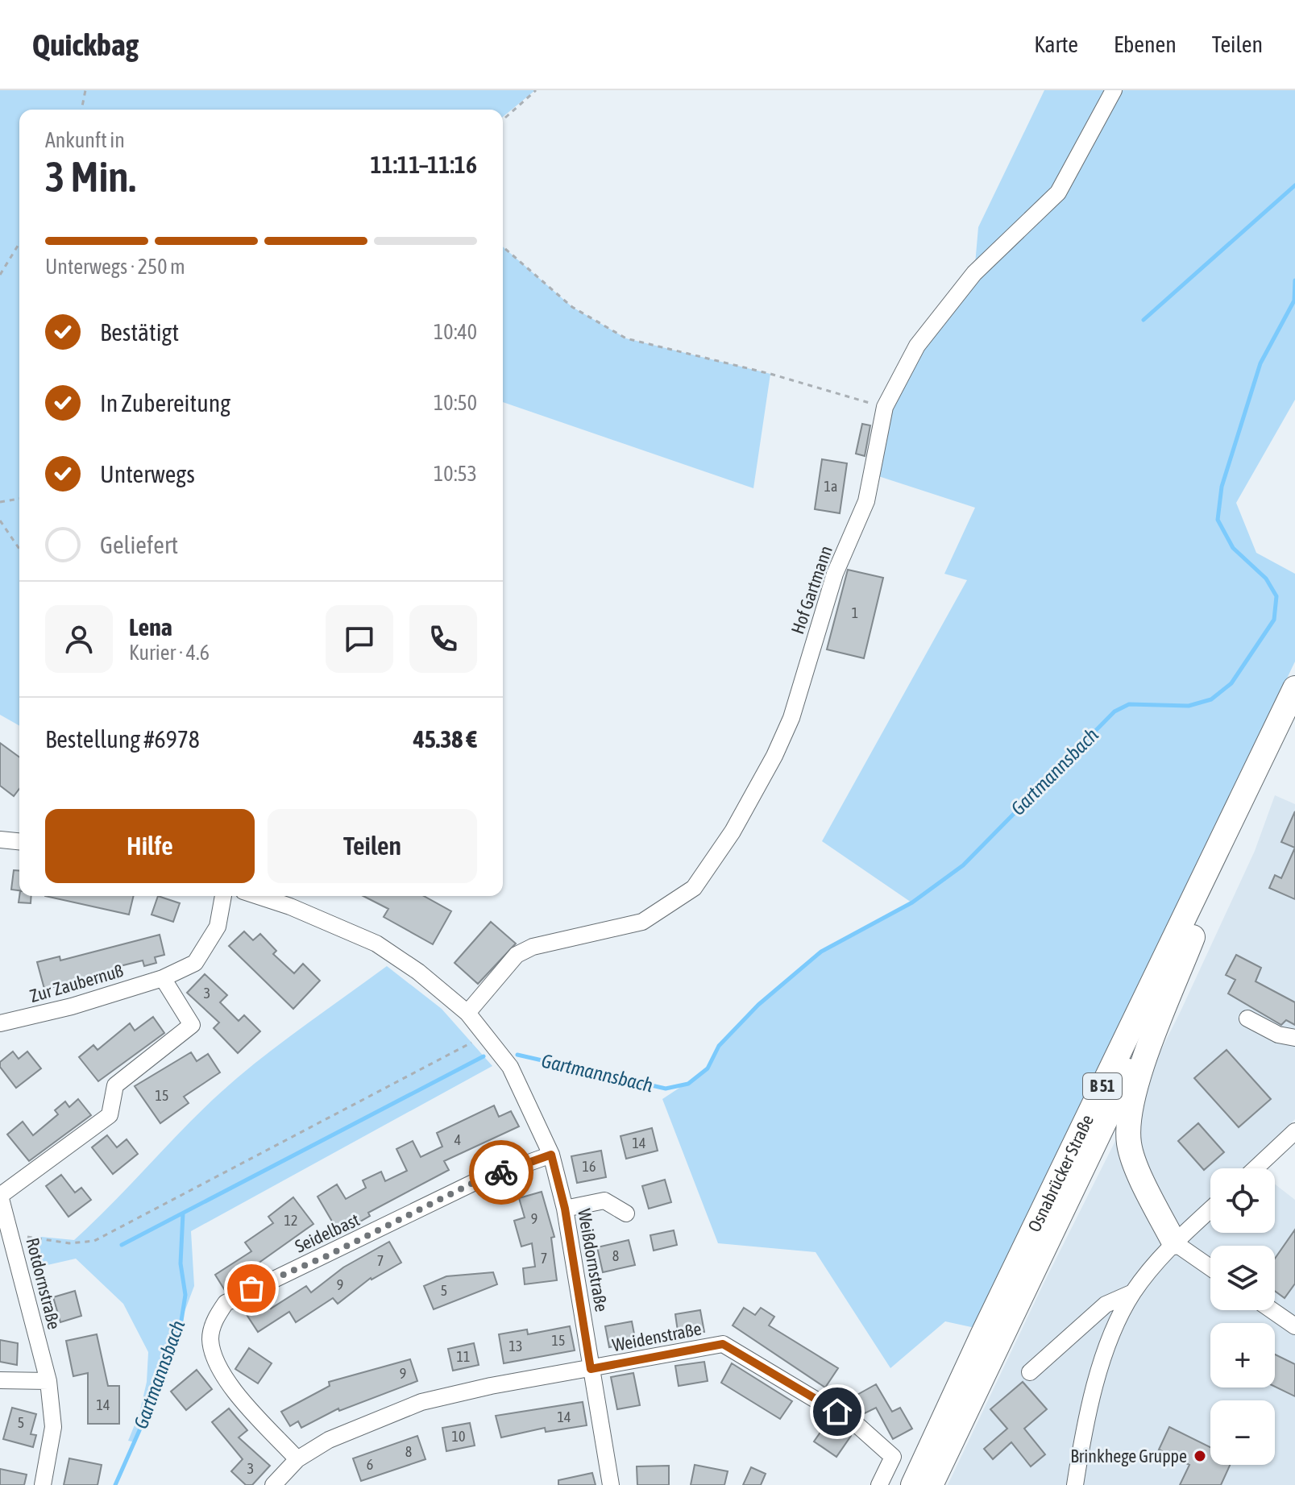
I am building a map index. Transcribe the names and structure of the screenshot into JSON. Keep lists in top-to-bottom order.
{
  "streets": {
    "highway": ["B 51", "Osnabrücker Straße"],
    "street": [
      "Hof Gartmann",
      "Zur Zaubernuß",
      "Seidelbast",
      "Weißdornstraße",
      "Rotdornstraße",
      "Weidenstraße"
    ]
  },
  "crossings": [
    ["Hof Gartmann", "Weißdornstraße"],
    ["Seidelbast", "Weißdornstraße"],
    ["Seidelbast", "Weidenstraße"],
    ["Weißdornstraße", "Weidenstraße"]
  ],
  "water": ["Gartmannsbach"],
  "places": ["Brinkhege Gruppe"],
  "house_numbers": [
    "1a",
    "1",
    "3",
    "15",
    "4",
    "14",
    "16",
    "9",
    "12",
    "8",
    "7",
    "7",
    "9",
    "5",
    "15",
    "13",
    "11",
    "9",
    "14",
    "14",
    "5",
    "10",
    "8",
    "6",
    "3"
  ],
  "page": {
    "header": "Quickbag",
    "nav": ["Karte", "Ebenen", "Teilen"],
    "heading": ["3 Min.", "Ankunft in", "11:11–11:16"],
    "panel": [
      "Lena",
      "Kurier · 4.6",
      "Bestellung #6978",
      "45.38 €"
    ],
    "bar": "Unterwegs · 250 m",
    "list": [
      ["Bestätigt", "10:40"],
      ["In Zubereitung", "10:50"],
      ["Unterwegs", "10:53"],
      "Geliefert"
    ],
    "buttons": ["Hilfe", "Teilen"],
    "map_buttons": ["+", "−"]
  }
}
